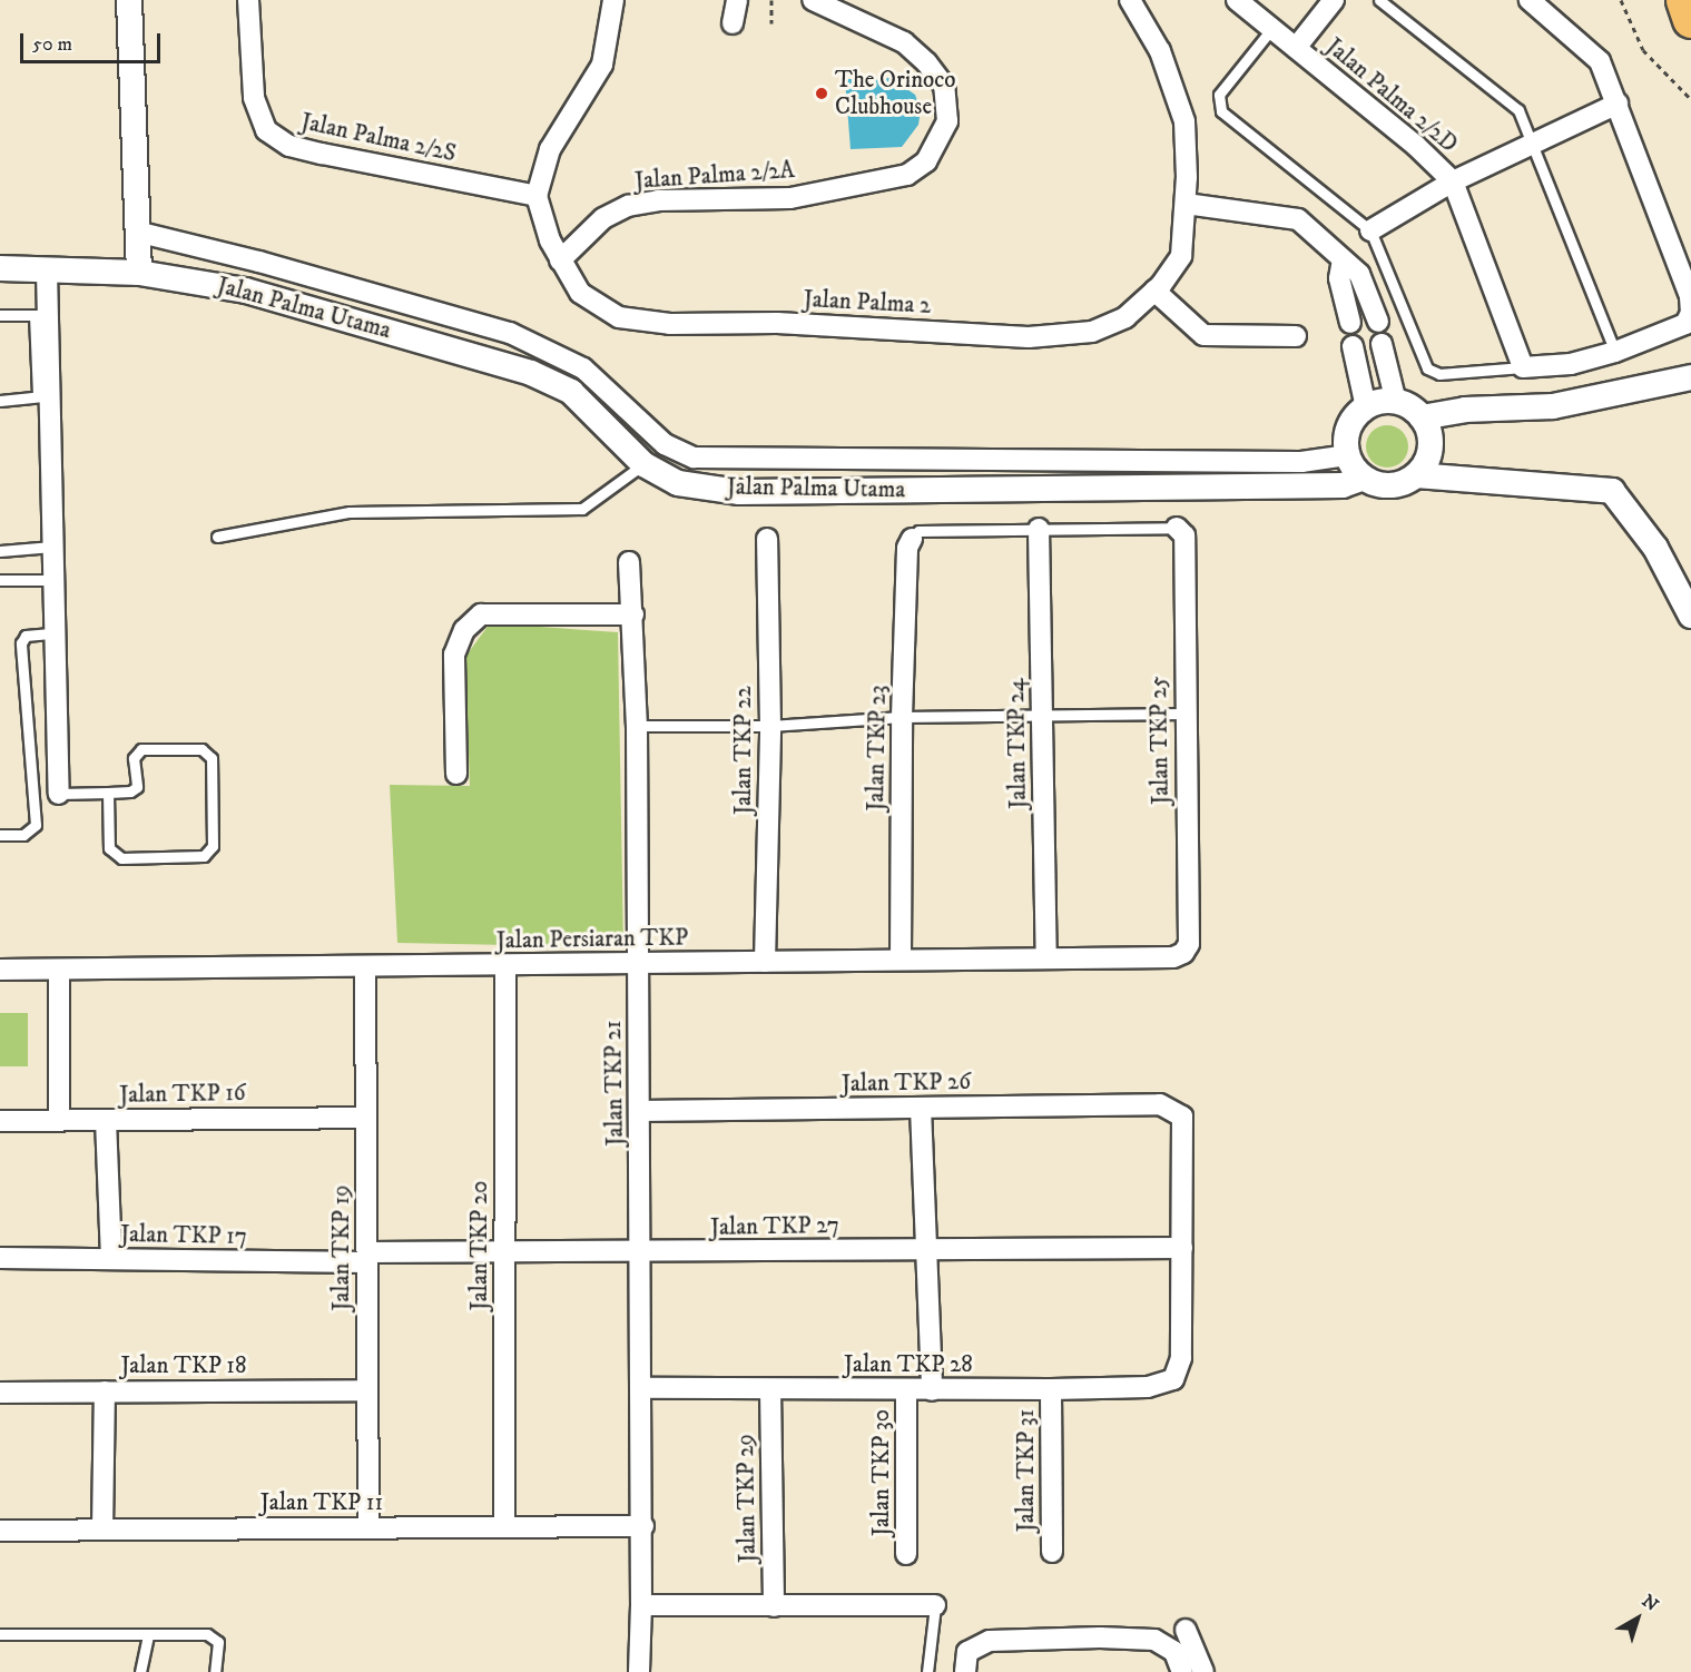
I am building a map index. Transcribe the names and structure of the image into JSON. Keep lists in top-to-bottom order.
{
  "streets": {
    "street": [
      "Jalan Palma 2/2D",
      "Jalan Palma 2/2S",
      "Jalan Palma 2/2A",
      "Jalan Palma 2",
      "Jalan Palma Utama",
      "Jalan TKP 25",
      "Jalan TKP 24",
      "Jalan TKP 23",
      "Jalan TKP 22",
      "Jalan Persiaran TKP",
      "Jalan TKP 21",
      "Jalan TKP 26",
      "Jalan TKP 16",
      "Jalan TKP 27",
      "Jalan TKP 17",
      "Jalan TKP 20",
      "Jalan TKP 19",
      "Jalan TKP 28",
      "Jalan TKP 18",
      "Jalan TKP 31",
      "Jalan TKP 30",
      "Jalan TKP 29",
      "Jalan TKP 11"
    ]
  },
  "crossings": [
    ["Jalan Palma 2/2S", "Jalan Palma 2"],
    ["Jalan Palma 2/2A", "Jalan Palma 2"],
    ["Jalan TKP 25", "Jalan Persiaran TKP"],
    ["Jalan TKP 24", "Jalan Persiaran TKP"],
    ["Jalan TKP 23", "Jalan Persiaran TKP"],
    ["Jalan TKP 22", "Jalan Persiaran TKP"],
    ["Jalan Persiaran TKP", "Jalan TKP 21"],
    ["Jalan Persiaran TKP", "Jalan TKP 20"],
    ["Jalan Persiaran TKP", "Jalan TKP 19"],
    ["Jalan TKP 21", "Jalan TKP 26"],
    ["Jalan TKP 21", "Jalan TKP 27"],
    ["Jalan TKP 21", "Jalan TKP 28"],
    ["Jalan TKP 21", "Jalan TKP 11"],
    ["Jalan TKP 26", "Jalan TKP 27"],
    ["Jalan TKP 26", "Jalan TKP 28"],
    ["Jalan TKP 16", "Jalan TKP 19"],
    ["Jalan TKP 27", "Jalan TKP 17"],
    ["Jalan TKP 27", "Jalan TKP 20"],
    ["Jalan TKP 27", "Jalan TKP 19"],
    ["Jalan TKP 27", "Jalan TKP 28"],
    ["Jalan TKP 17", "Jalan TKP 19"],
    ["Jalan TKP 20", "Jalan TKP 11"],
    ["Jalan TKP 19", "Jalan TKP 18"],
    ["Jalan TKP 19", "Jalan TKP 11"],
    ["Jalan TKP 28", "Jalan TKP 31"],
    ["Jalan TKP 28", "Jalan TKP 30"],
    ["Jalan TKP 28", "Jalan TKP 29"]
  ],
  "places": ["The Orinoco Clubhouse"],
  "scale_bar": "50 m",
  "north": "top right"
}
